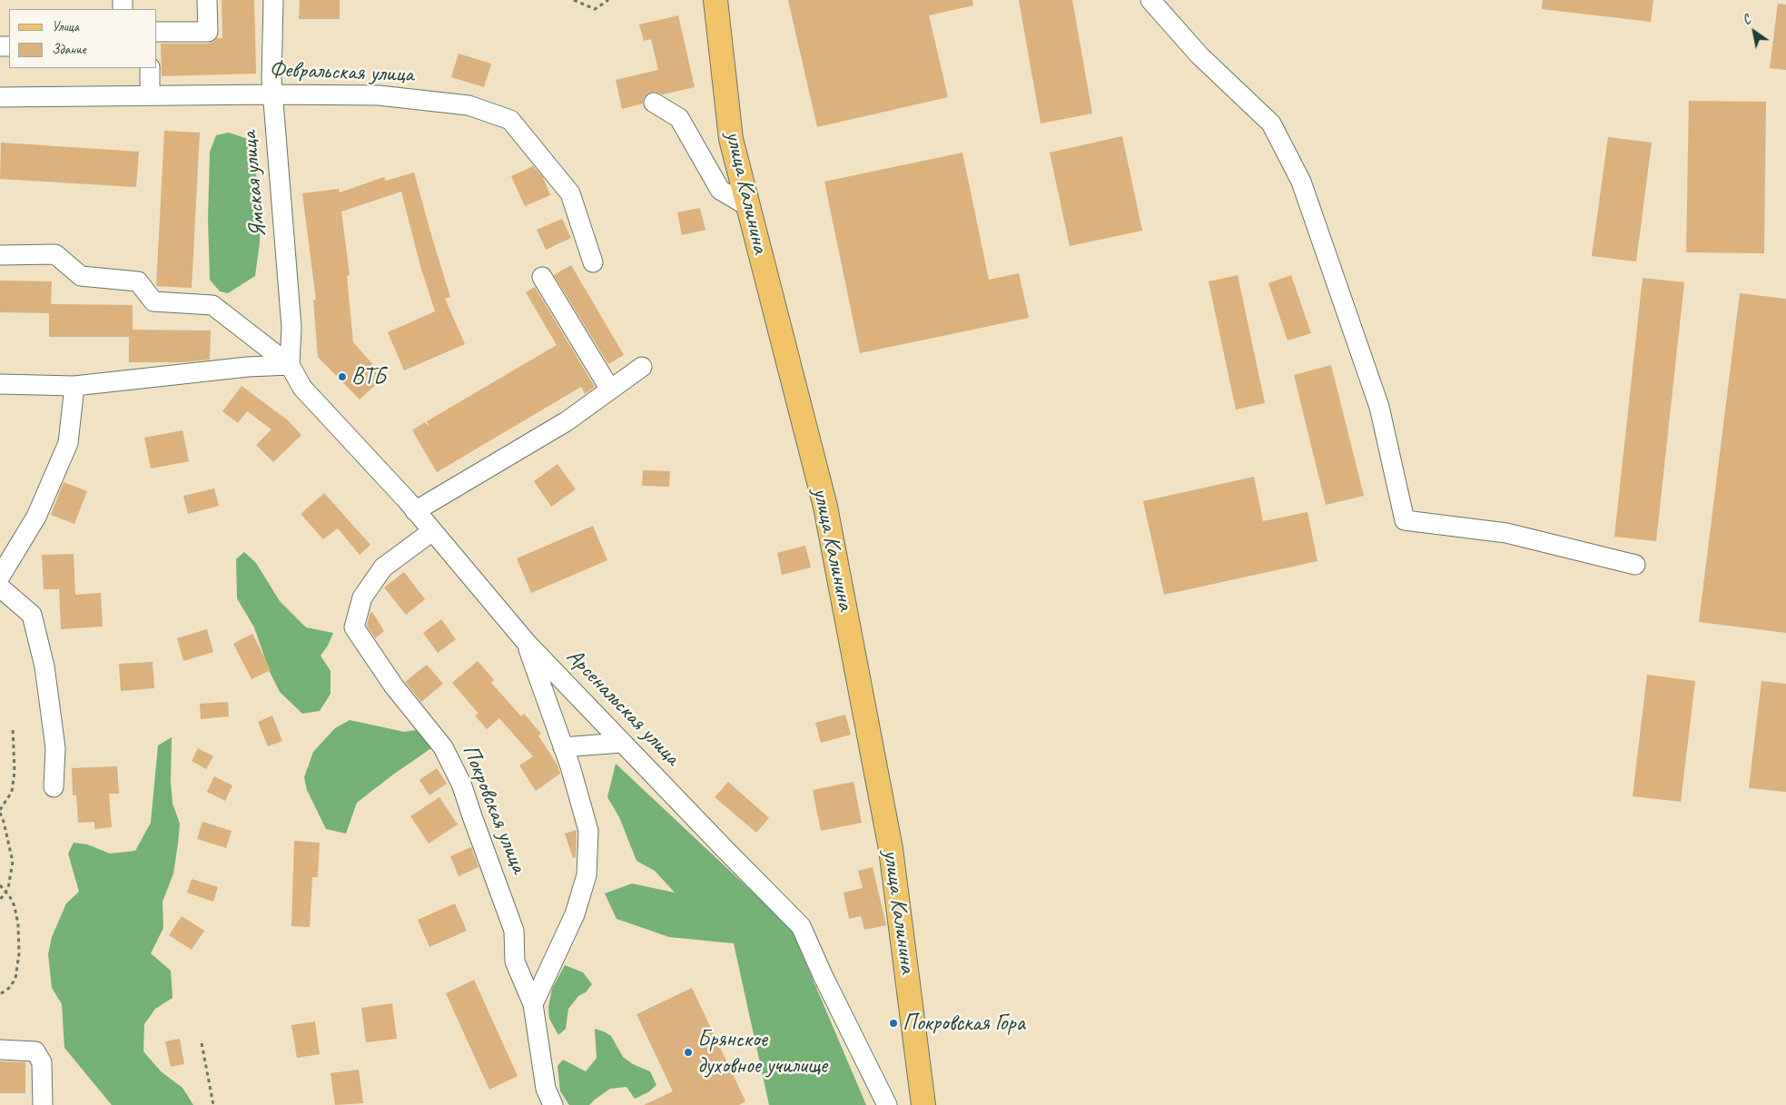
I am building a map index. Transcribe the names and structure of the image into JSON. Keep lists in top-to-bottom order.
{
  "streets": {
    "main road": ["улица Калинина"],
    "street": [
      "Февральская улица",
      "Ямская улица",
      "Арсенальская улица",
      "Покровская улица"
    ]
  },
  "crossings": [
    ["Февральская улица", "Ямская улица"],
    ["Ямская улица", "Арсенальская улица"],
    ["Арсенальская улица", "Покровская улица"]
  ],
  "places": ["ВТБ", "Покровская Гора", "Брянское духовное училище"],
  "legend": ["Улица", "Здание"],
  "north": "top left"
}
